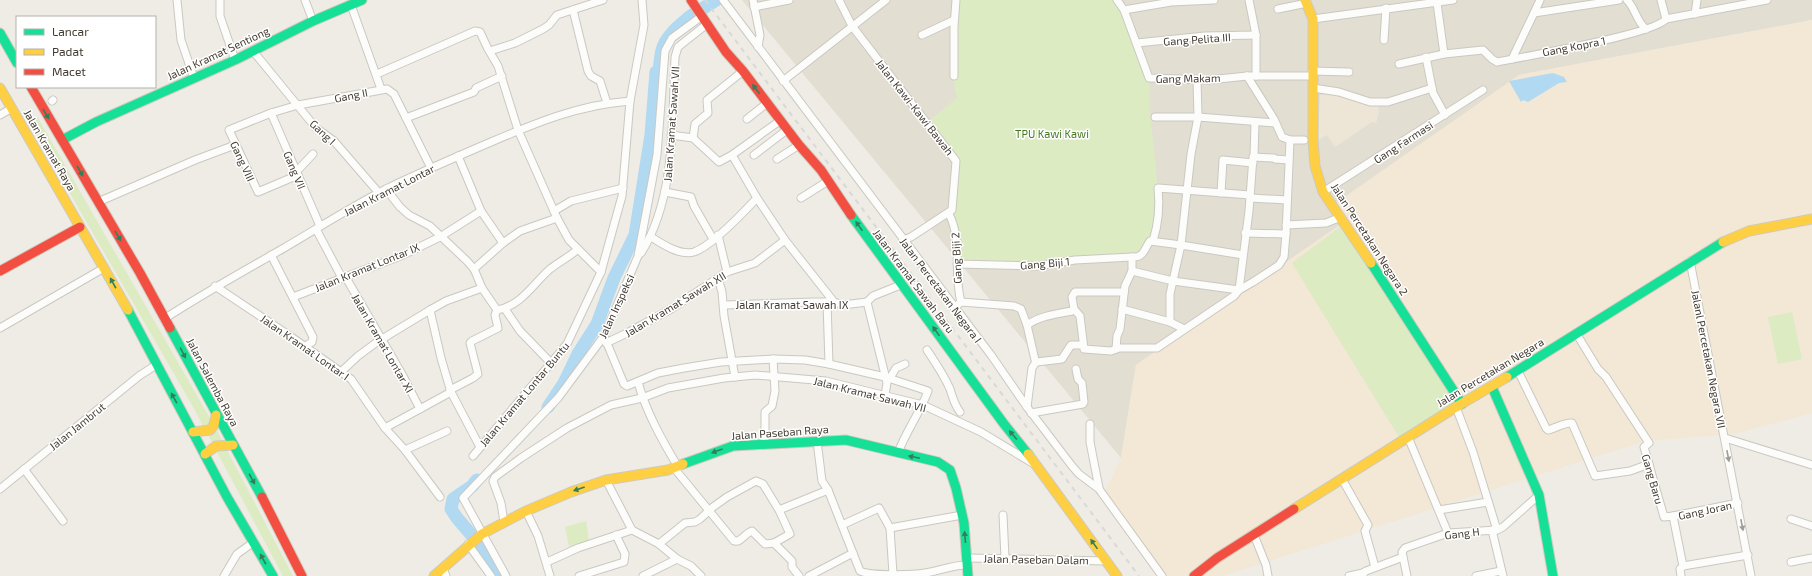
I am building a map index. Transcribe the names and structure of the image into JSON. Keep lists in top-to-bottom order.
{
  "streets": {
    "main road": [
      "Jalan Kramat Sentiong",
      "Jalan Kramat Raya",
      "Jalan Percetakan Negara 2",
      "Jalan Kramat Sawah Baru",
      "Jalan Percetakan Negara",
      "Jalan Salemba Raya",
      "Jalan Paseban Raya"
    ],
    "street": [
      "Gang Pelita III",
      "Gang Kopra 1",
      "Gang Makam",
      "Gang II",
      "Jalan Kawi-Kawi Bawah",
      "Jalan Kramat Sawah VII",
      "Gang I",
      "Gang Farmasi",
      "Gang VIII",
      "Gang VII",
      "Jalan Kramat Lontar",
      "Gang Biji 2",
      "Gang Biji 1",
      "Jalan Kramat Lontar IX",
      "Jalan Percetakan Negara I",
      "Jalan Kramat Sawah XII",
      "Jalan Kramat Sawah IX",
      "Jalan Inspeksi",
      "Jalan Kramat Lontar XI",
      "Jalan Kramat Lontar I",
      "Jalanl Percetakan Negara VII",
      "Jalan Kramat Lontar Buntu",
      "Jalan Jambrut",
      "Gang Baru",
      "Gang Joran",
      "Gang H",
      "Jalan Paseban Dalam"
    ]
  },
  "crossings": [
    ["Gang Pelita III", "Gang Makam"],
    ["Jalan Kramat Sentiong", "Gang I"],
    ["Jalan Kramat Sentiong", "Jalan Kramat Raya"],
    ["Gang Makam", "Jalan Percetakan Negara 2"],
    ["Gang II", "Gang I"],
    ["Gang II", "Gang VIII"],
    ["Gang II", "Gang VII"],
    ["Gang II", "Jalan Kramat Lontar"],
    ["Jalan Kawi-Kawi Bawah", "Gang Biji 2"],
    ["Jalan Kramat Sawah VII", "Jalan Kramat Sawah Baru"],
    ["Jalan Kramat Sawah VII", "Jalan Inspeksi"],
    ["Jalan Kramat Sawah VII", "Jalan Paseban Raya"],
    ["Gang I", "Jalan Kramat Lontar"],
    ["Gang I", "Jalan Kramat Lontar IX"],
    ["Gang Farmasi", "Jalan Percetakan Negara 2"],
    ["Jalan Kramat Raya", "Jalan Salemba Raya"],
    ["Gang VIII", "Gang VII"],
    ["Gang VII", "Jalan Kramat Lontar"],
    ["Gang VII", "Jalan Kramat Lontar IX"],
    ["Gang VII", "Jalan Kramat Lontar XI"],
    ["Jalan Kramat Lontar", "Jalan Kramat Lontar I"],
    ["Jalan Kramat Lontar", "Jalan Salemba Raya"],
    ["Jalan Kramat Lontar", "Jalan Kramat Lontar Buntu"],
    ["Jalan Percetakan Negara 2", "Jalan Percetakan Negara"],
    ["Gang Biji 2", "Gang Biji 1"],
    ["Jalan Kramat Lontar IX", "Jalan Kramat Lontar XI"],
    ["Jalan Kramat Sawah Baru", "Jalan Kramat Sawah IX"],
    ["Jalan Kramat Sawah Baru", "Jalan Inspeksi"],
    ["Jalan Kramat Sawah Baru", "Jalan Paseban Dalam"],
    ["Jalan Kramat Sawah XII", "Jalan Inspeksi"],
    ["Jalan Inspeksi", "Jalan Paseban Raya"],
    ["Jalanl Percetakan Negara VII", "Jalan Percetakan Negara"],
    ["Jalan Percetakan Negara", "Gang Baru"],
    ["Jalan Paseban Raya", "Jalan Paseban Dalam"],
    ["Gang Baru", "Gang Joran"]
  ],
  "one_way": ["Jalan Kramat Sawah Baru"],
  "parks": ["TPU Kawi Kawi"],
  "legend": ["Lancar", "Padat", "Macet"]
}
